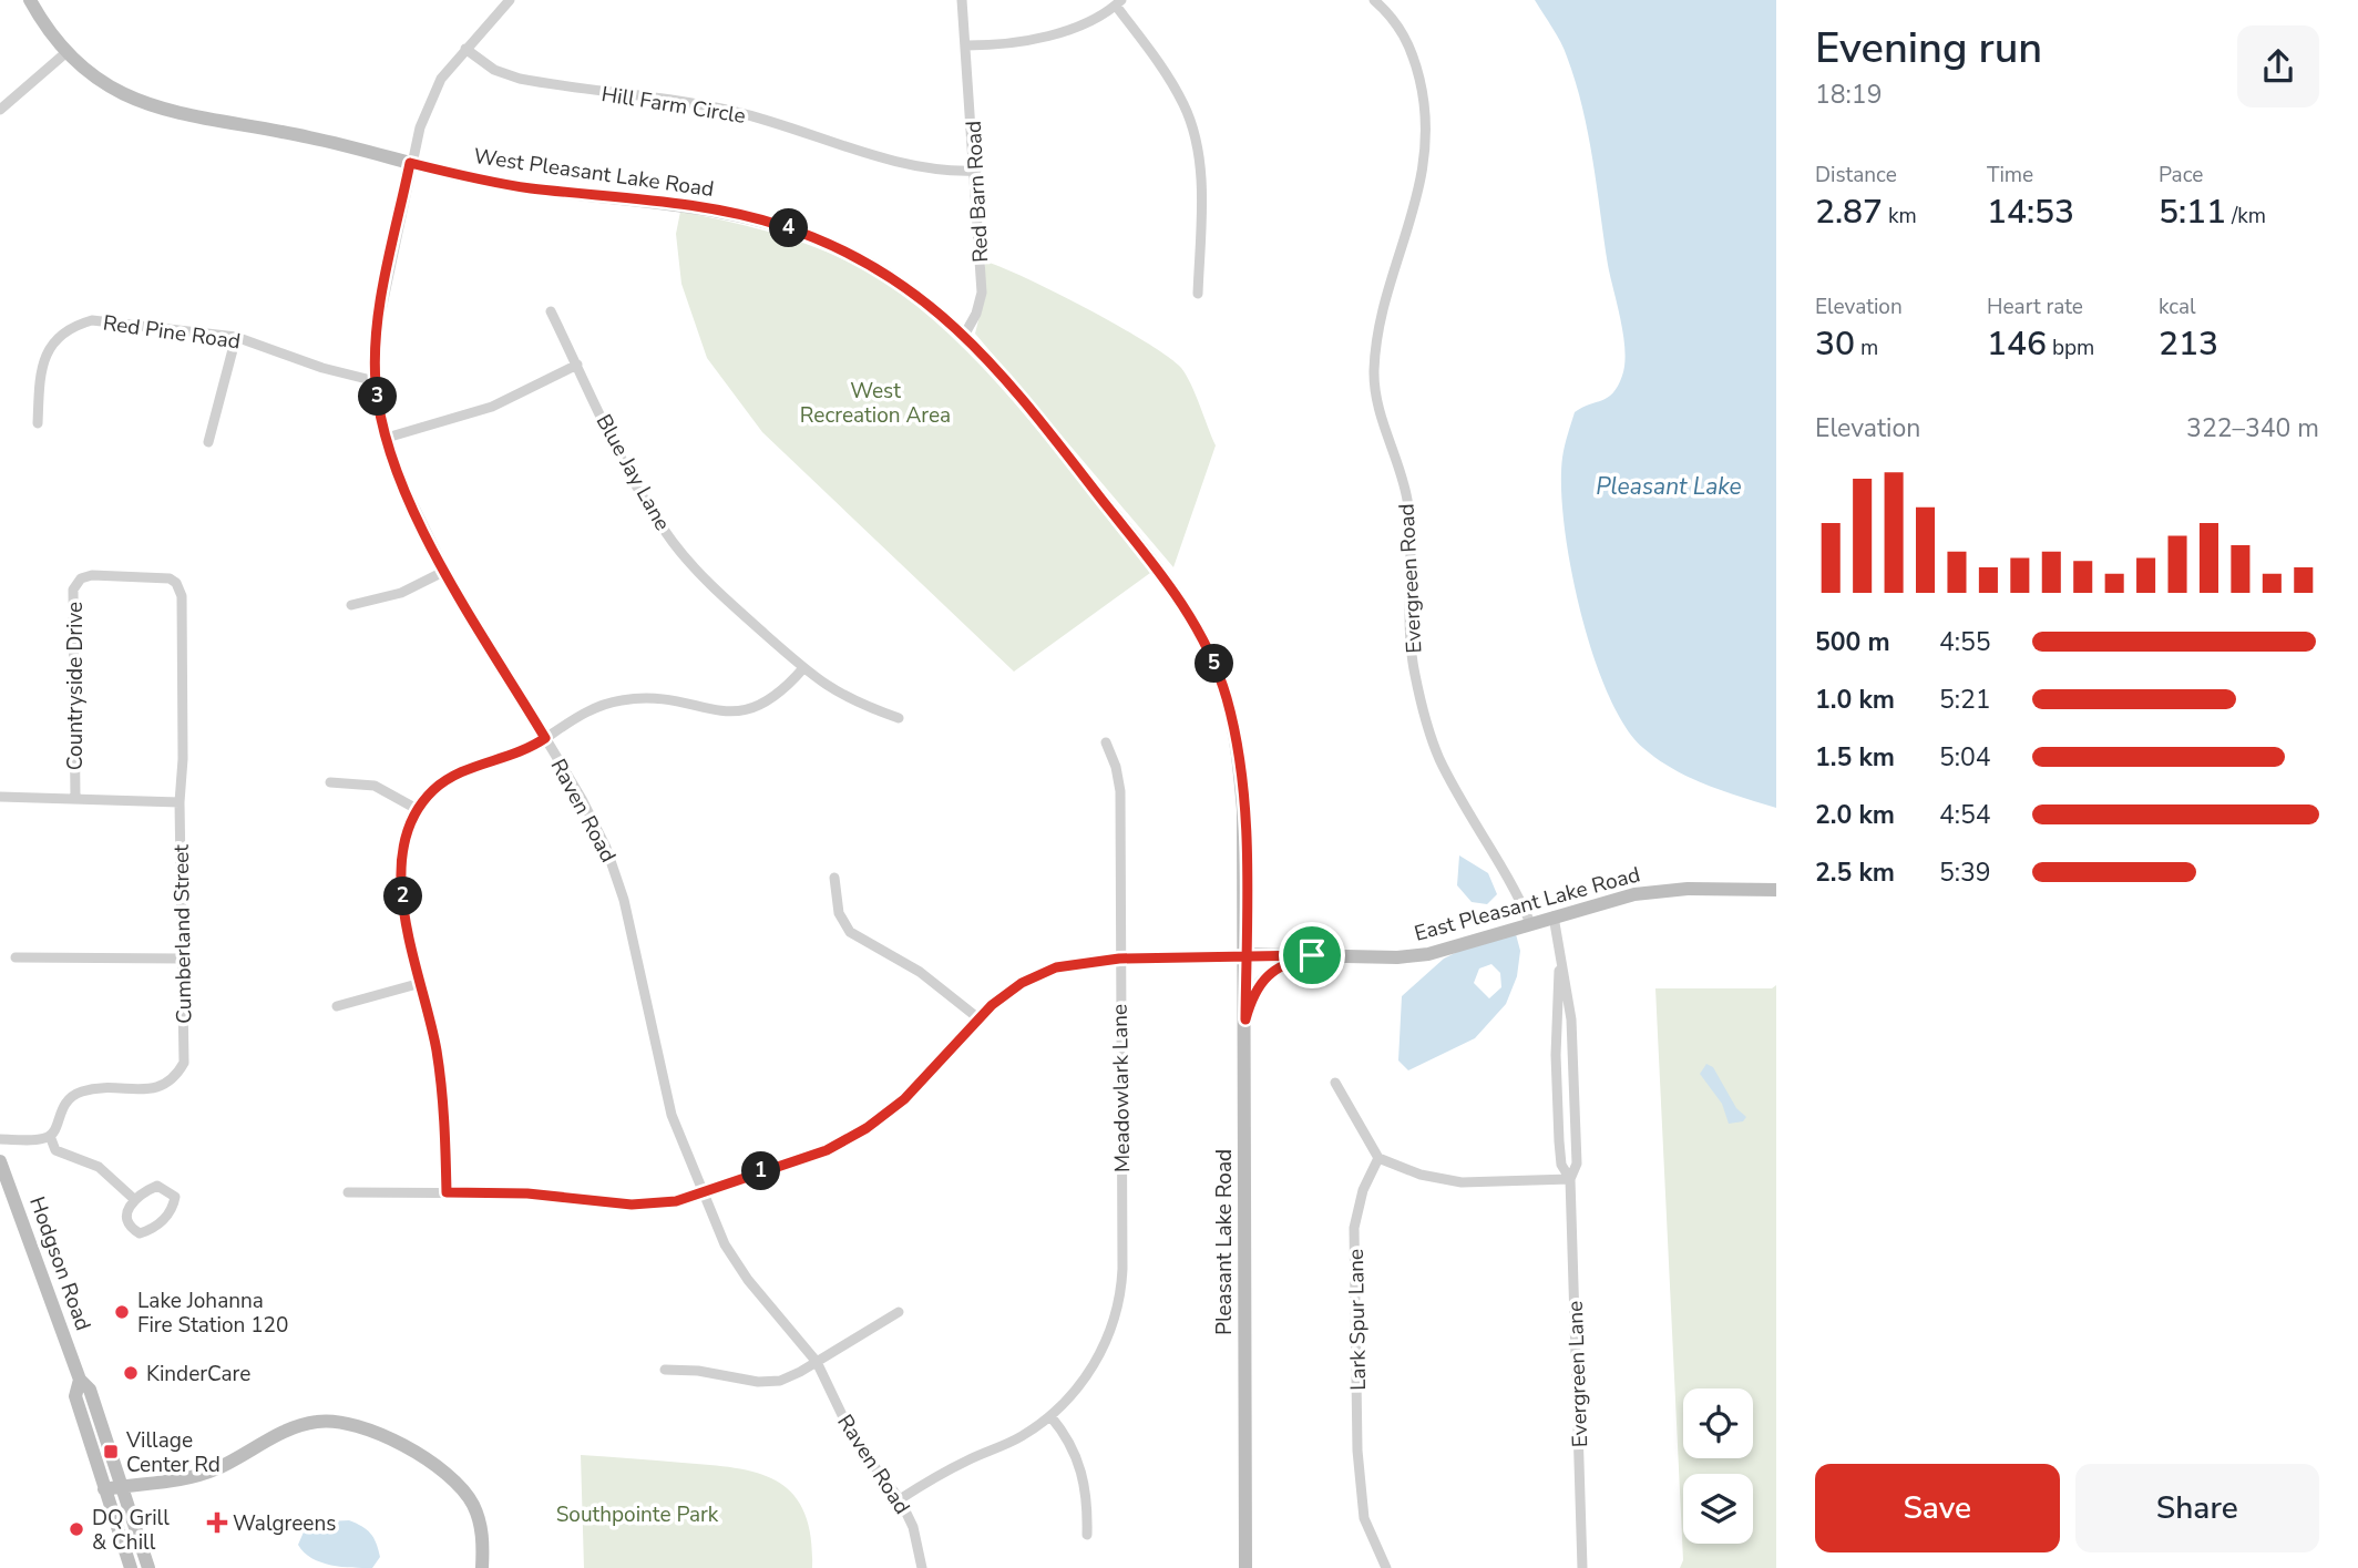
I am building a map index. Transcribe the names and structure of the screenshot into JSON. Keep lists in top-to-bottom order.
{
  "streets": {
    "street": [
      "Hill Farm Circle",
      "West Pleasant Lake Road",
      "Red Barn Road",
      "Red Pine Road",
      "Blue Jay Lane",
      "Evergreen Road",
      "Countryside Drive",
      "Raven Road",
      "East Pleasant Lake Road",
      "Cumberland Street",
      "Meadowlark Lane",
      "Pleasant Lake Road",
      "Hodgson Road",
      "Lark Spur Lane",
      "Evergreen Lane"
    ]
  },
  "crossings": [
    ["Hill Farm Circle", "Red Barn Road"],
    ["West Pleasant Lake Road", "Red Barn Road"],
    ["West Pleasant Lake Road", "Raven Road"],
    ["West Pleasant Lake Road", "Pleasant Lake Road"],
    ["Red Pine Road", "Raven Road"],
    ["Evergreen Road", "East Pleasant Lake Road"],
    ["Countryside Drive", "Cumberland Street"],
    ["Raven Road", "East Pleasant Lake Road"],
    ["Raven Road", "Meadowlark Lane"],
    ["East Pleasant Lake Road", "Meadowlark Lane"],
    ["East Pleasant Lake Road", "Pleasant Lake Road"],
    ["East Pleasant Lake Road", "Evergreen Lane"]
  ],
  "water": ["Pleasant Lake"],
  "parks": ["West Recreation Area", "Southpointe Park"],
  "places": {
    "other": ["Lake Johanna Fire Station 120", "KinderCare", "DQ Grill & Chill"],
    "transit": ["Village Center Rd"],
    "health": ["Walgreens"]
  },
  "page": {
    "heading": ["Evening run", "18:19"],
    "stats": [
      ["Distance", "2.87 km"],
      ["Time", "14:53"],
      ["Pace", "5:11 /km"],
      ["Elevation", "30 m"],
      ["Heart rate", "146 bpm"],
      ["kcal", "213"]
    ],
    "pins": [
      "4",
      "3",
      "5",
      "2",
      "1"
    ],
    "chart": ["Elevation", "322–340 m"],
    "list": [
      {
        "name": "500 m",
        "note": "4:55"
      },
      {
        "name": "1.0 km",
        "note": "5:21"
      },
      {
        "name": "1.5 km",
        "note": "5:04"
      },
      {
        "name": "2.0 km",
        "note": "4:54"
      },
      {
        "name": "2.5 km",
        "note": "5:39"
      }
    ],
    "buttons": ["Save", "Share"]
  }
}
